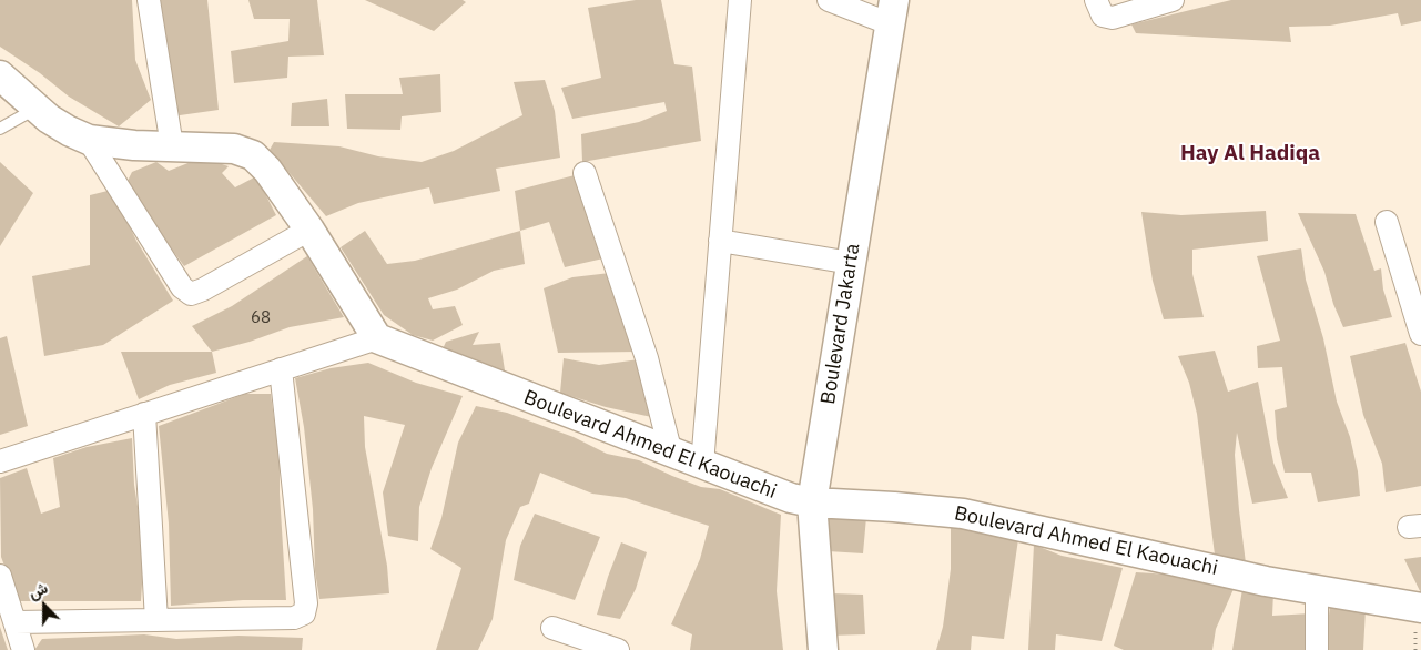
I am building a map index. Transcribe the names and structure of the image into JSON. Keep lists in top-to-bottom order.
{
  "streets": {
    "street": ["Boulevard Jakarta", "Boulevard Ahmed El Kaouachi"]
  },
  "crossings": [
    ["Boulevard Jakarta", "Boulevard Ahmed El Kaouachi"]
  ],
  "districts": ["Hay Al Hadiqa"],
  "house_numbers": ["68"],
  "north": "top"
}
